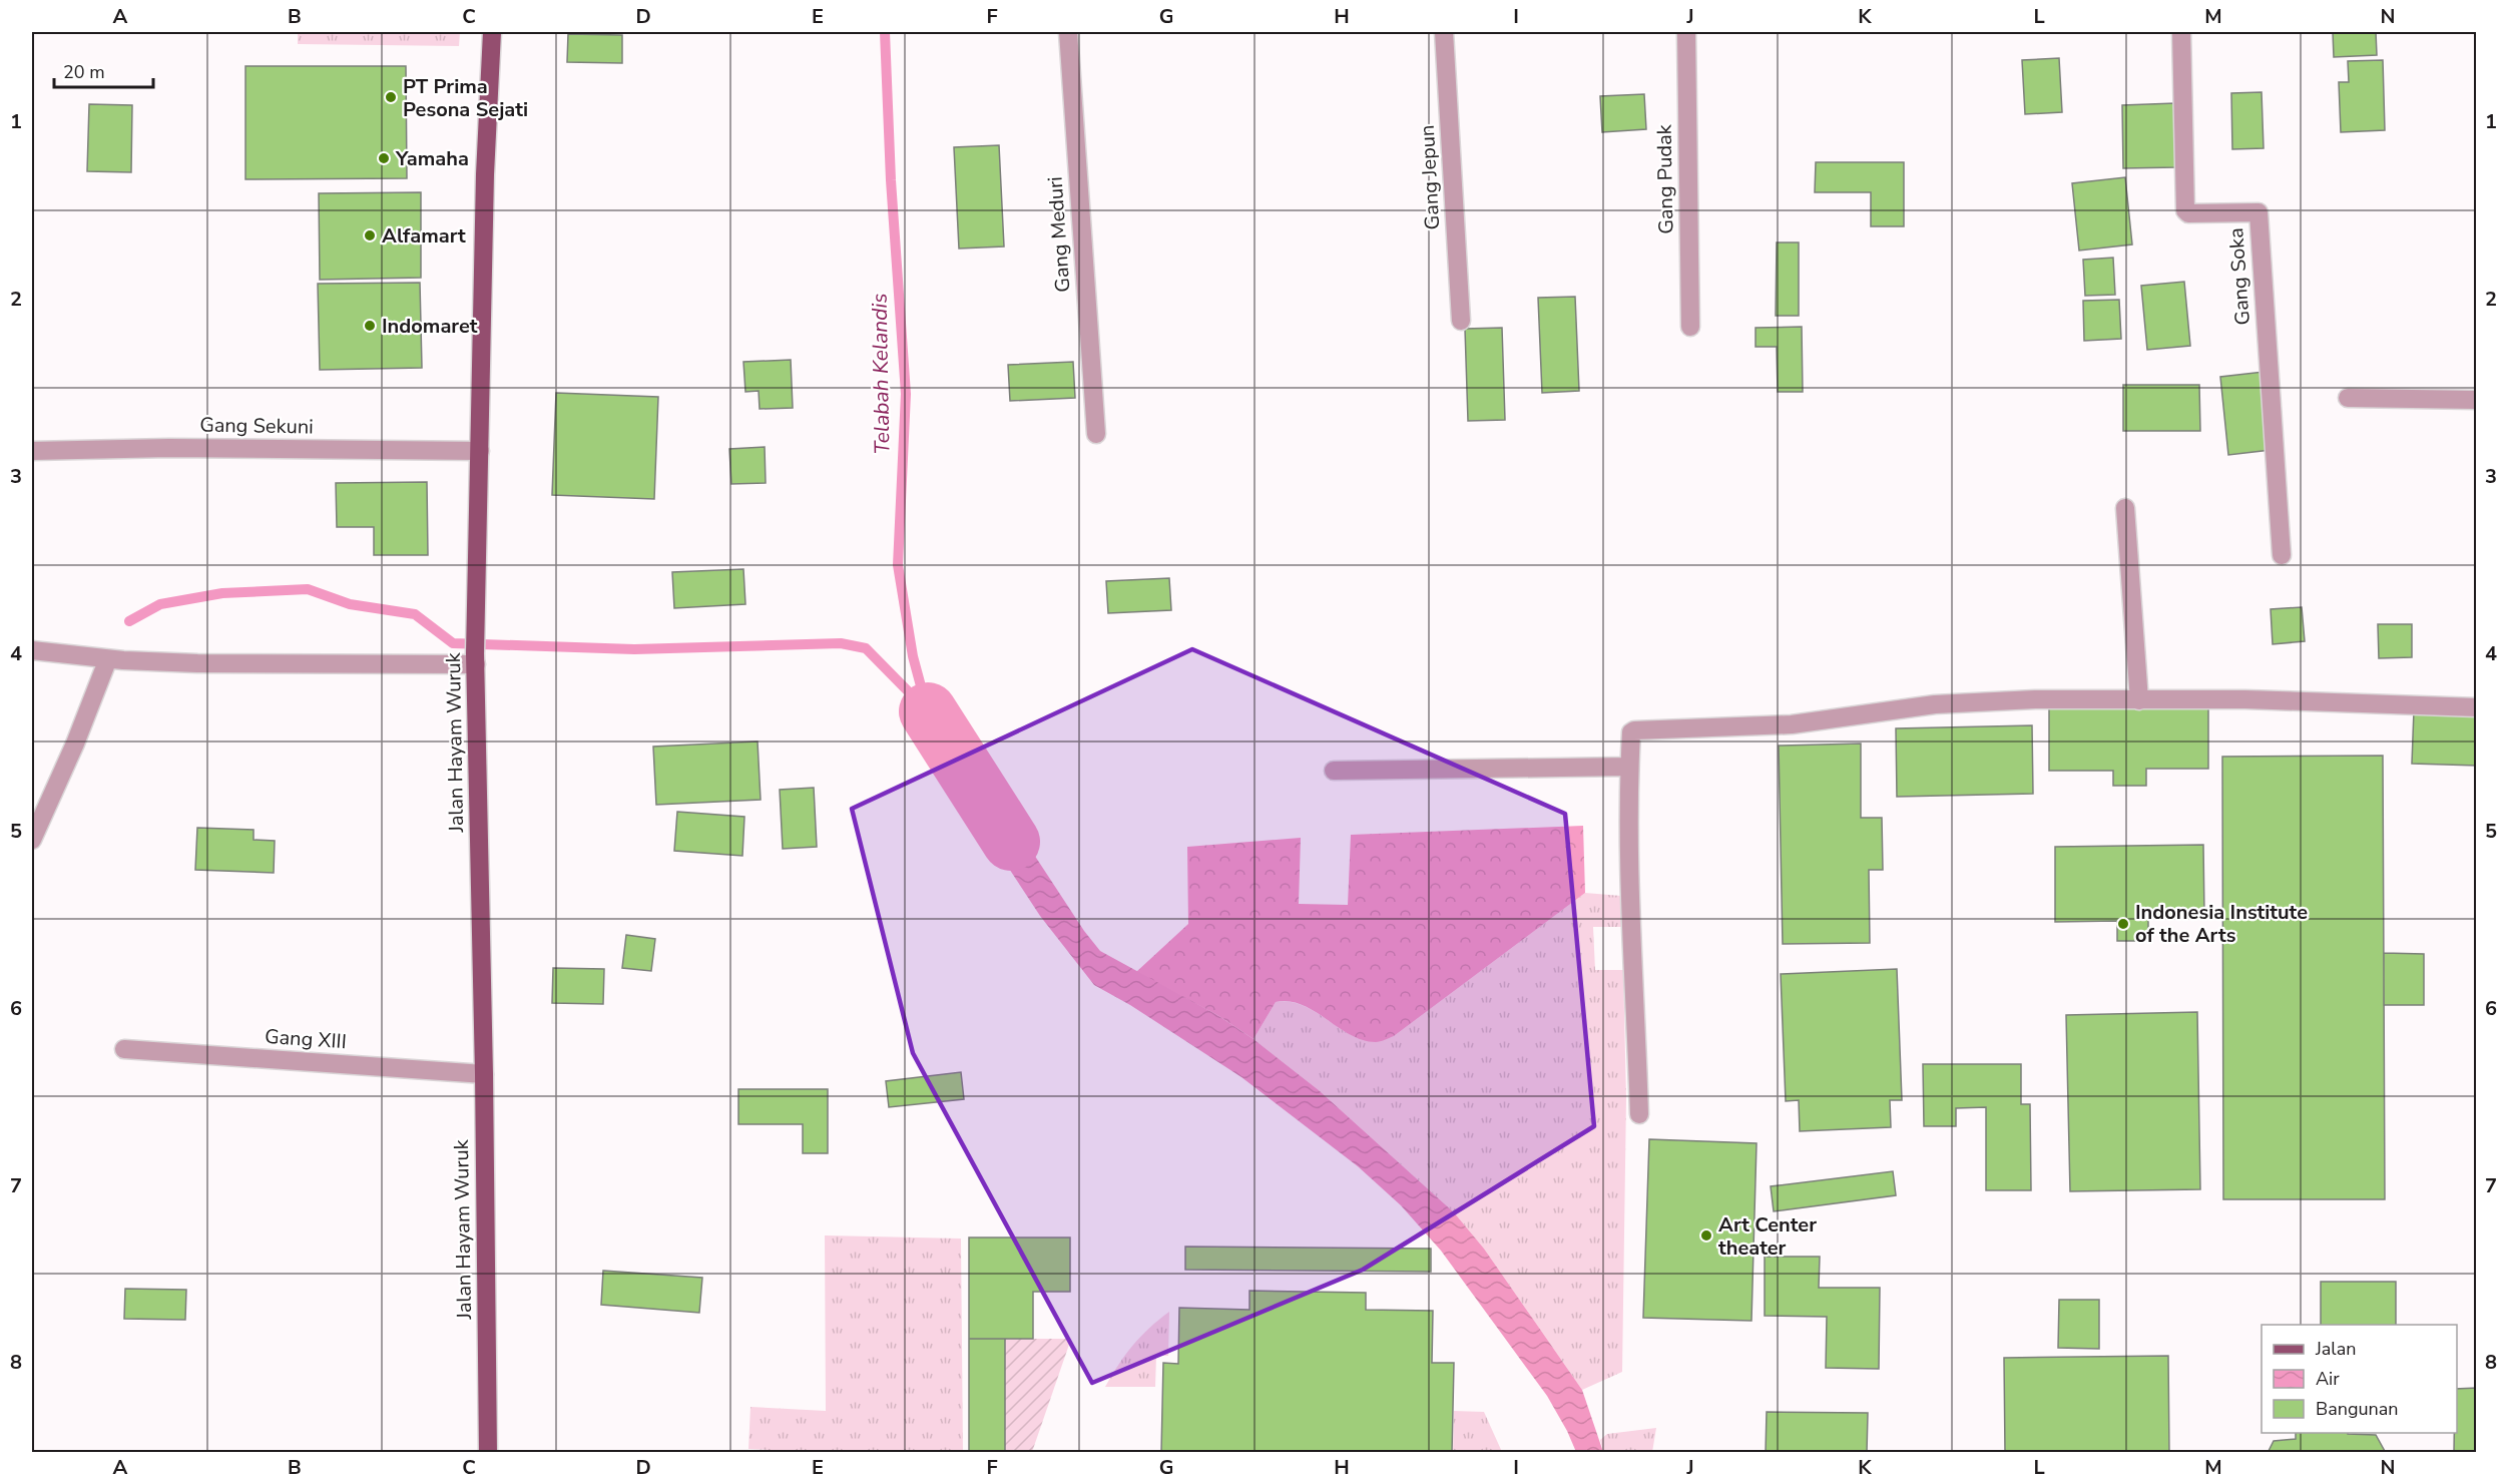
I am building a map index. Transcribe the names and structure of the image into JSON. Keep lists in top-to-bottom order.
{
  "streets": {
    "main road": ["Jalan Hayam Wuruk"],
    "street": [
      "Gang Jepun",
      "Gang Pudak",
      "Gang Meduri",
      "Gang Soka",
      "Gang Sekuni",
      "Gang XIII"
    ]
  },
  "crossings": [
    ["Gang Sekuni", "Jalan Hayam Wuruk"],
    ["Jalan Hayam Wuruk", "Gang XIII"]
  ],
  "water": ["Telabah Kelandis"],
  "places": [
    "PT Prima Pesona Sejati",
    "Yamaha",
    "Alfamart",
    "Indomaret",
    "Indonesia Institute of the Arts",
    "Art Center theater"
  ],
  "legend": ["Jalan", "Air", "Bangunan"],
  "scale_bar": "20 m",
  "grid": {
    "columns": [
      "A",
      "B",
      "C",
      "D",
      "E",
      "F",
      "G",
      "H",
      "I",
      "J",
      "K",
      "L",
      "M",
      "N"
    ],
    "rows": [
      "1",
      "2",
      "3",
      "4",
      "5",
      "6",
      "7",
      "8"
    ]
  }
}
